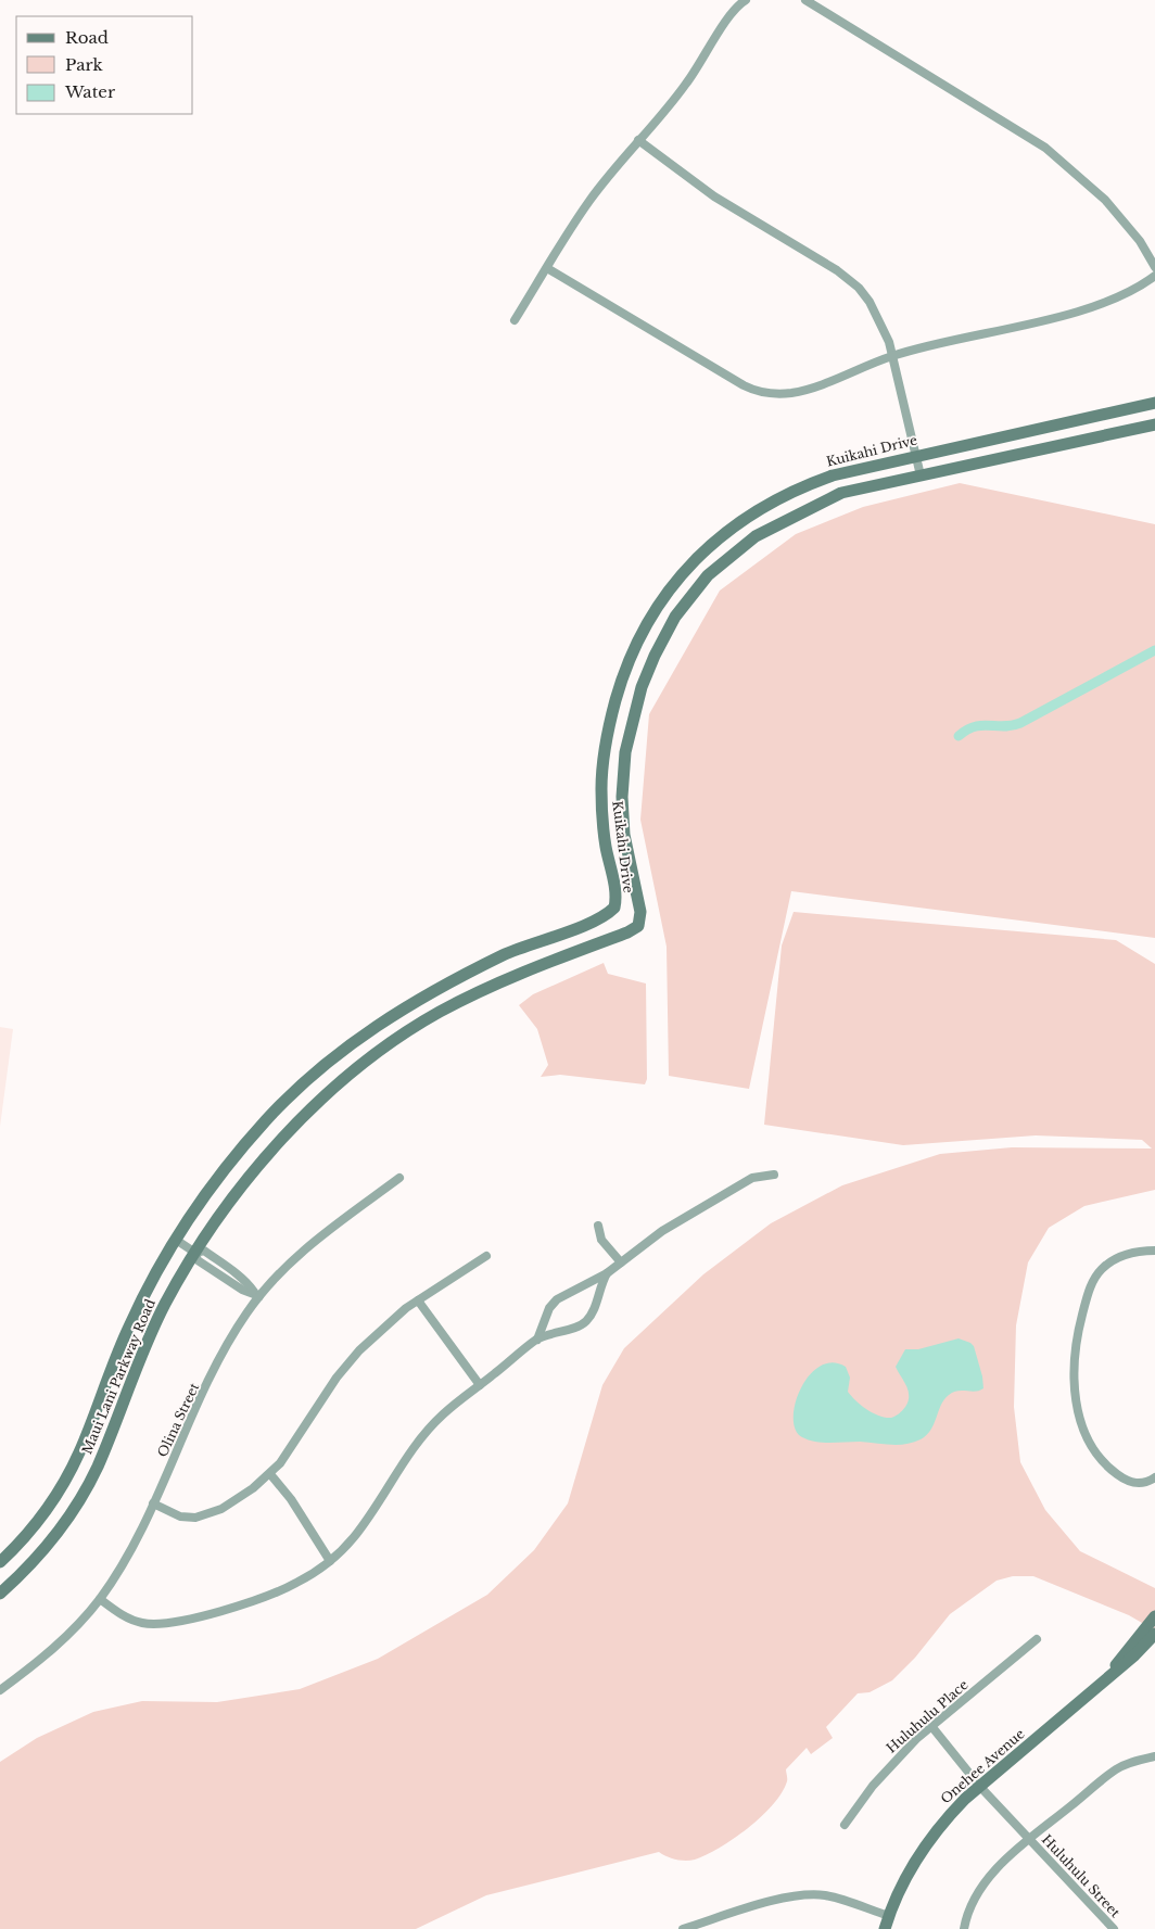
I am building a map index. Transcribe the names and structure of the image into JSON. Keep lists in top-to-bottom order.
{
  "streets": {
    "main road": ["Kuikahi Drive", "Maui Lani Parkway Road", "Onehee Avenue"],
    "street": ["Olina Street", "Huluhulu Place", "Huluhulu Street"]
  },
  "crossings": [
    ["Kuikahi Drive", "Maui Lani Parkway Road"],
    ["Huluhulu Place", "Huluhulu Street"],
    ["Onehee Avenue", "Huluhulu Street"]
  ],
  "legend": ["Road", "Park", "Water"]
}
